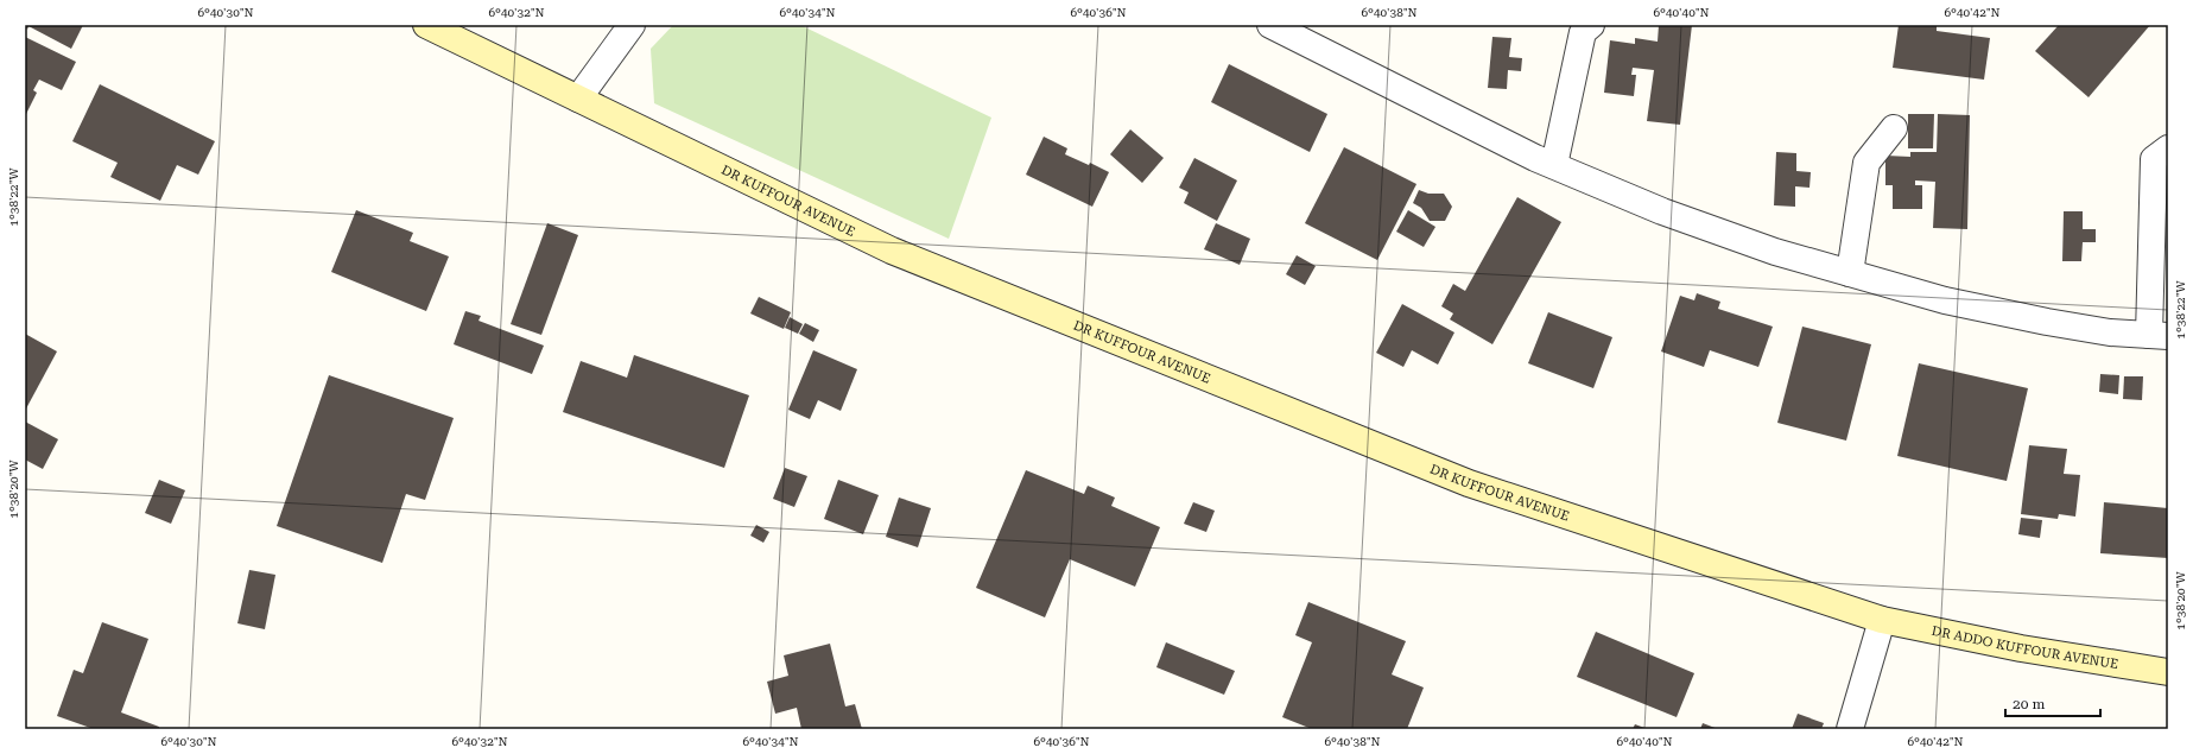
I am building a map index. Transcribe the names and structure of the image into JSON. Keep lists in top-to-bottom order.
{
  "streets": {
    "main road": ["DR KUFFOUR AVENUE", "DR ADDO KUFFOUR AVENUE"]
  },
  "crossings": [
    ["DR KUFFOUR AVENUE", "DR ADDO KUFFOUR AVENUE"]
  ],
  "scale_bar": "20 m",
  "coordinates": [
    "6°40'30\"N",
    "6°40'32\"N",
    "6°40'34\"N",
    "6°40'36\"N",
    "6°40'38\"N",
    "6°40'40\"N",
    "6°40'42\"N",
    "1°38'22\"W",
    "1°38'20\"W"
  ]
}
